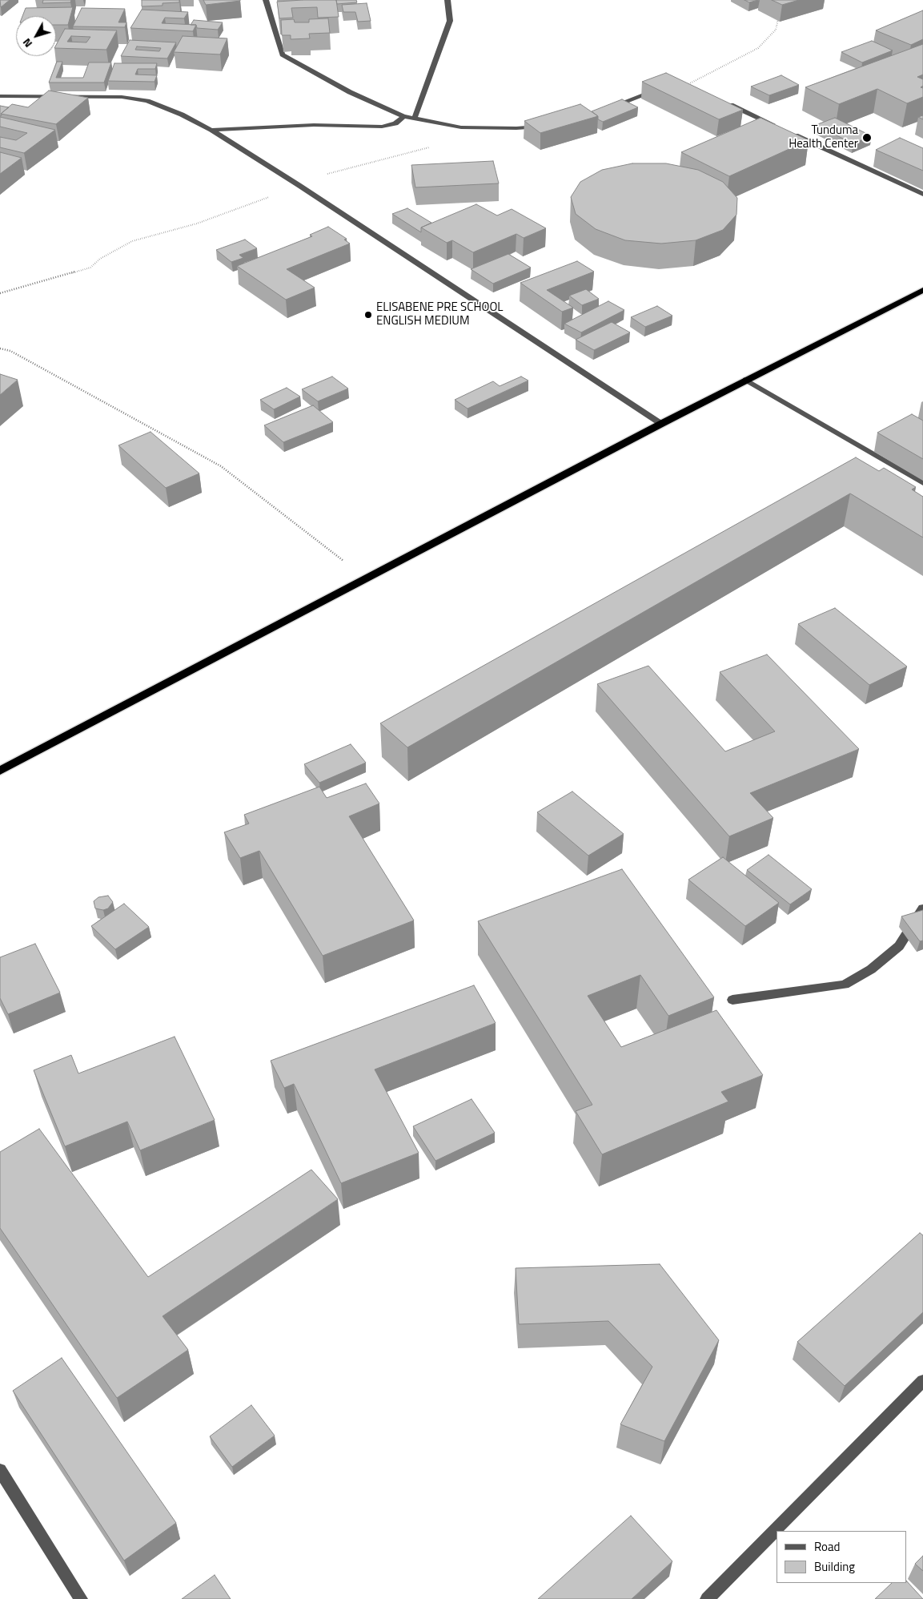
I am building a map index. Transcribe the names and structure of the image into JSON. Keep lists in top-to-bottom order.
{
  "places": ["Tunduma Health Center", "ELISABENE PRE SCHOOL ENGLISH MEDIUM"],
  "legend": ["Road", "Building"],
  "north": "bottom left"
}
